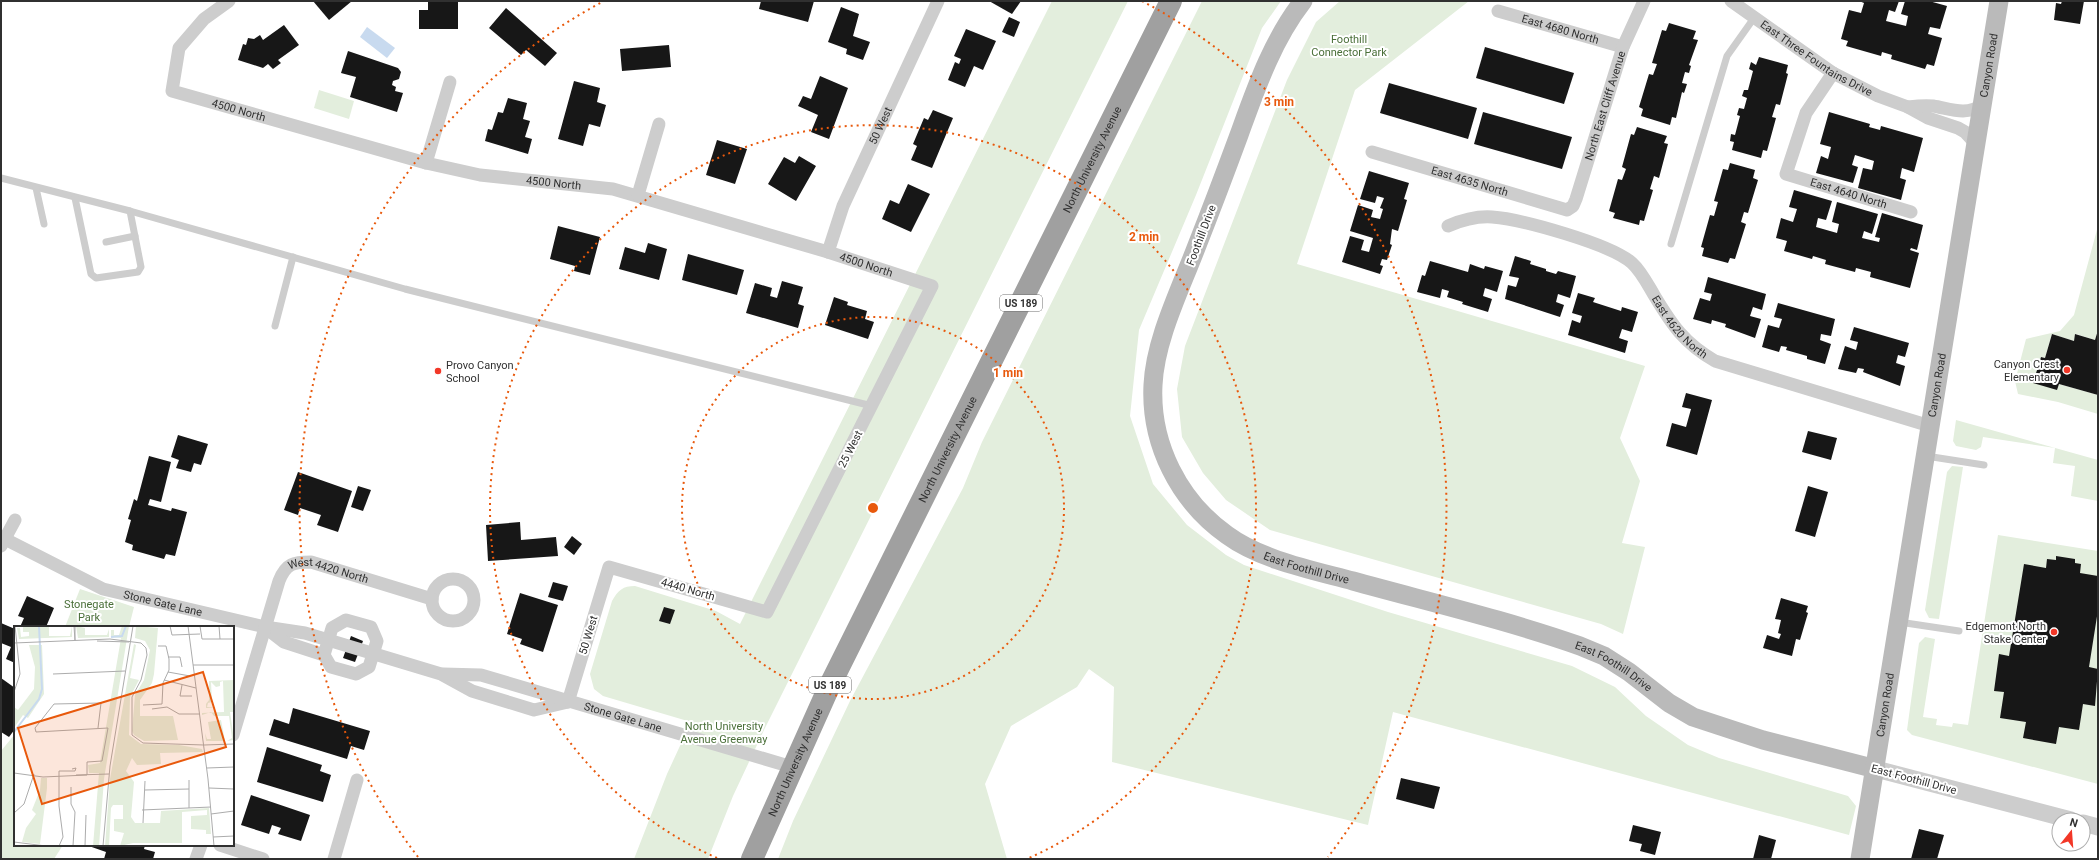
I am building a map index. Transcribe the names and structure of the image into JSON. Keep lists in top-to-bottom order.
{
  "streets": {
    "highway": ["North University Avenue", "US 189"],
    "main road": ["Canyon Road", "Foothill Drive", "East Foothill Drive"],
    "street": [
      "East 4680 North",
      "East Three Fountains Drive",
      "North East Cliff Avenue",
      "4500 North",
      "50 West",
      "East 4635 North",
      "East 4640 North",
      "East 4620 North",
      "25 West",
      "West 4420 North",
      "4440 North",
      "Stone Gate Lane"
    ]
  },
  "crossings": [
    ["East 4680 North", "North East Cliff Avenue"],
    ["East Three Fountains Drive", "Canyon Road"],
    ["East Three Fountains Drive", "East 4640 North"],
    ["Canyon Road", "East 4620 North"],
    ["Canyon Road", "East Foothill Drive"],
    ["North East Cliff Avenue", "East 4635 North"],
    ["4500 North", "50 West"],
    ["4500 North", "25 West"],
    ["50 West", "4440 North"],
    ["50 West", "Stone Gate Lane"],
    ["North University Avenue", "Stone Gate Lane"],
    ["Foothill Drive", "East Foothill Drive"],
    ["25 West", "4440 North"],
    ["West 4420 North", "Stone Gate Lane"]
  ],
  "parks": ["Foothill Connector Park", "Stonegate Park", "North University Avenue Greenway"],
  "places": ["Canyon Crest Elementary", "Provo Canyon School", "Edgemont North Stake Center"],
  "north": "top",
  "rings": ["3 min", "2 min", "1 min"]
}
